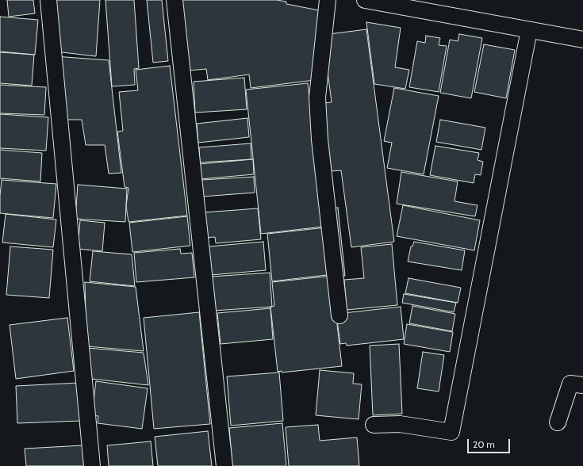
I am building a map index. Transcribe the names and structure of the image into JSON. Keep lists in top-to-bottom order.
{
  "scale_bar": "20 m"
}
